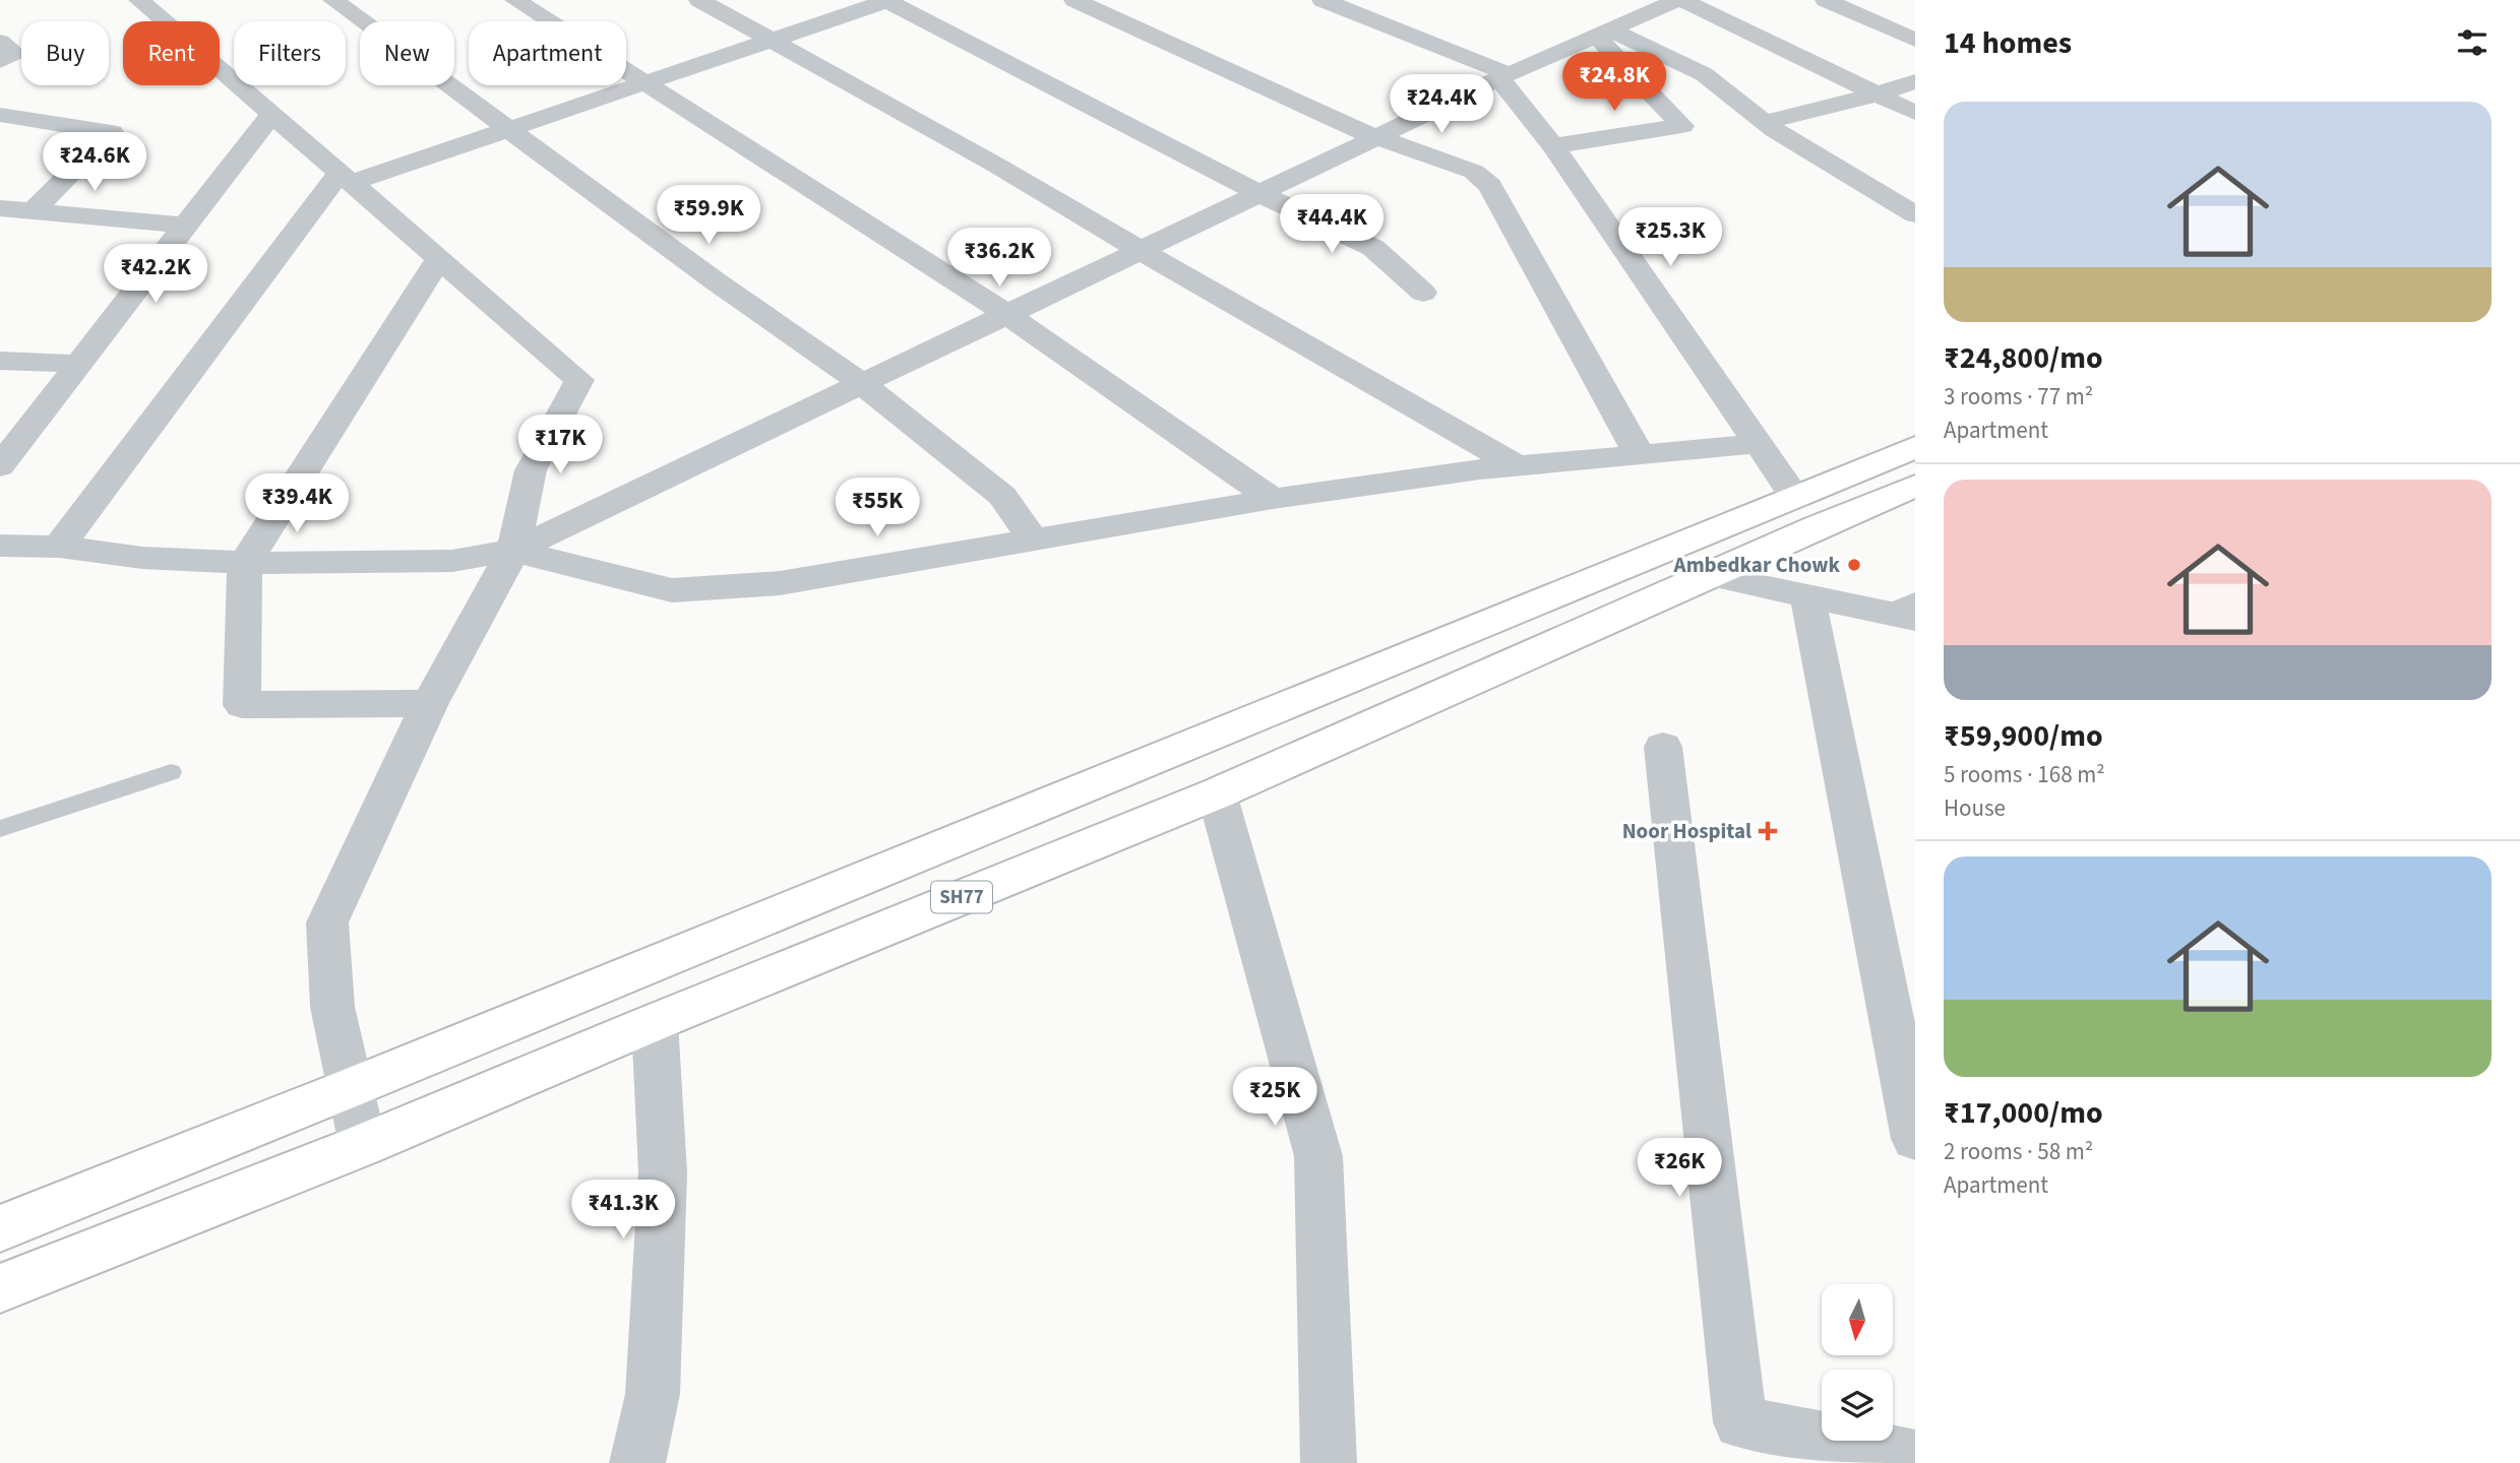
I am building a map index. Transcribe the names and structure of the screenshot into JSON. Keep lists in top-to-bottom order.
{
  "streets": {
    "main road": ["SH77"]
  },
  "places": {
    "other": ["Ambedkar Chowk"],
    "health": ["Noor Hospital"]
  },
  "north": "bottom",
  "page": {
    "heading": "14 homes",
    "chip": [
      "Buy",
      "Rent",
      "Filters",
      "New",
      "Apartment"
    ],
    "price": [
      "₹24.8K",
      "₹24.4K",
      "₹24.6K",
      "₹59.9K",
      "₹44.4K",
      "₹25.3K",
      "₹36.2K",
      "₹42.2K",
      "₹17K",
      "₹39.4K",
      "₹55K",
      "₹25K",
      "₹26K",
      "₹41.3K"
    ],
    "list": [
      {
        "name": "₹24,800/mo",
        "note": "3 rooms · 77 m² · Apartment"
      },
      {
        "name": "₹59,900/mo",
        "note": "5 rooms · 168 m² · House"
      },
      {
        "name": "₹17,000/mo",
        "note": "2 rooms · 58 m² · Apartment"
      }
    ]
  }
}
